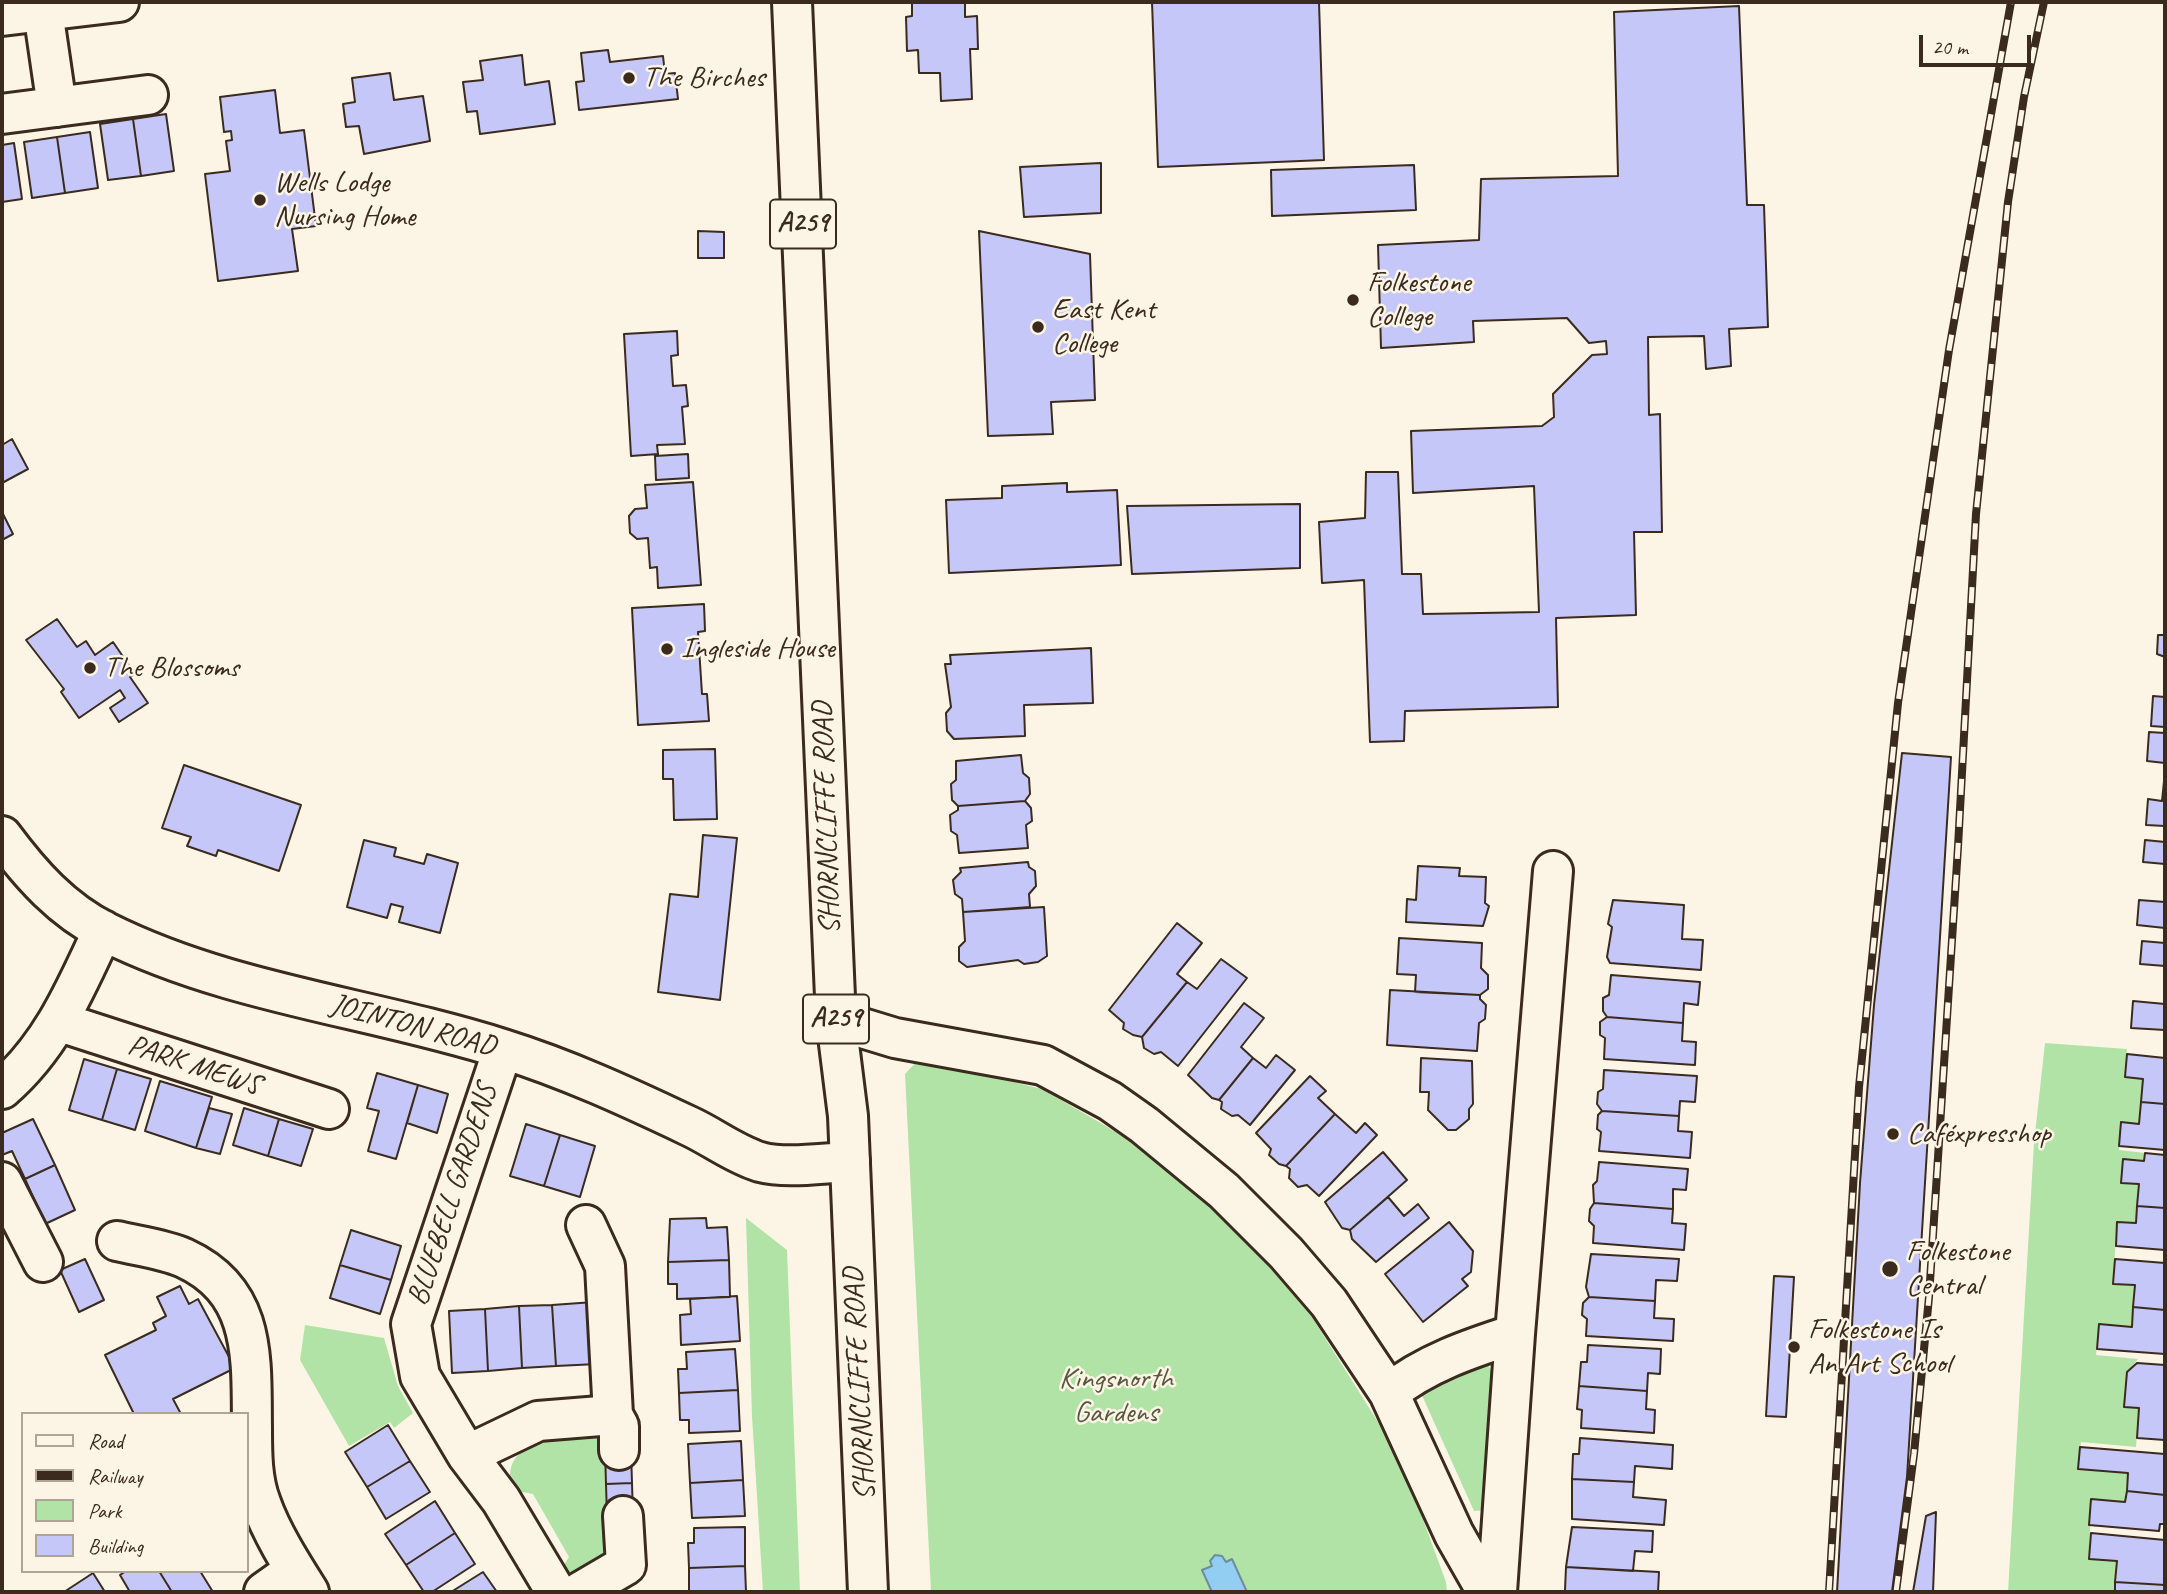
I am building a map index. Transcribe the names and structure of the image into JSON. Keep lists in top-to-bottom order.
{
  "streets": {
    "main road": [
      "A259",
      "SHORNCLIFFE ROAD",
      "JOINTON ROAD",
      "PARK MEWS",
      "BLUEBELL GARDENS"
    ]
  },
  "crossings": [
    ["SHORNCLIFFE ROAD", "JOINTON ROAD"],
    ["JOINTON ROAD", "BLUEBELL GARDENS"]
  ],
  "parks": ["Kingsnorth Gardens"],
  "places": [
    "The Birches",
    "Wells Lodge Nursing Home",
    "Folkestone College",
    "East Kent College",
    "Ingleside House",
    "The Blossoms",
    "Caféxpresshop",
    "Folkestone Central",
    "Folkestone Is An Art School"
  ],
  "legend": [
    "Road",
    "Railway",
    "Park",
    "Building"
  ],
  "scale_bar": "20 m"
}
